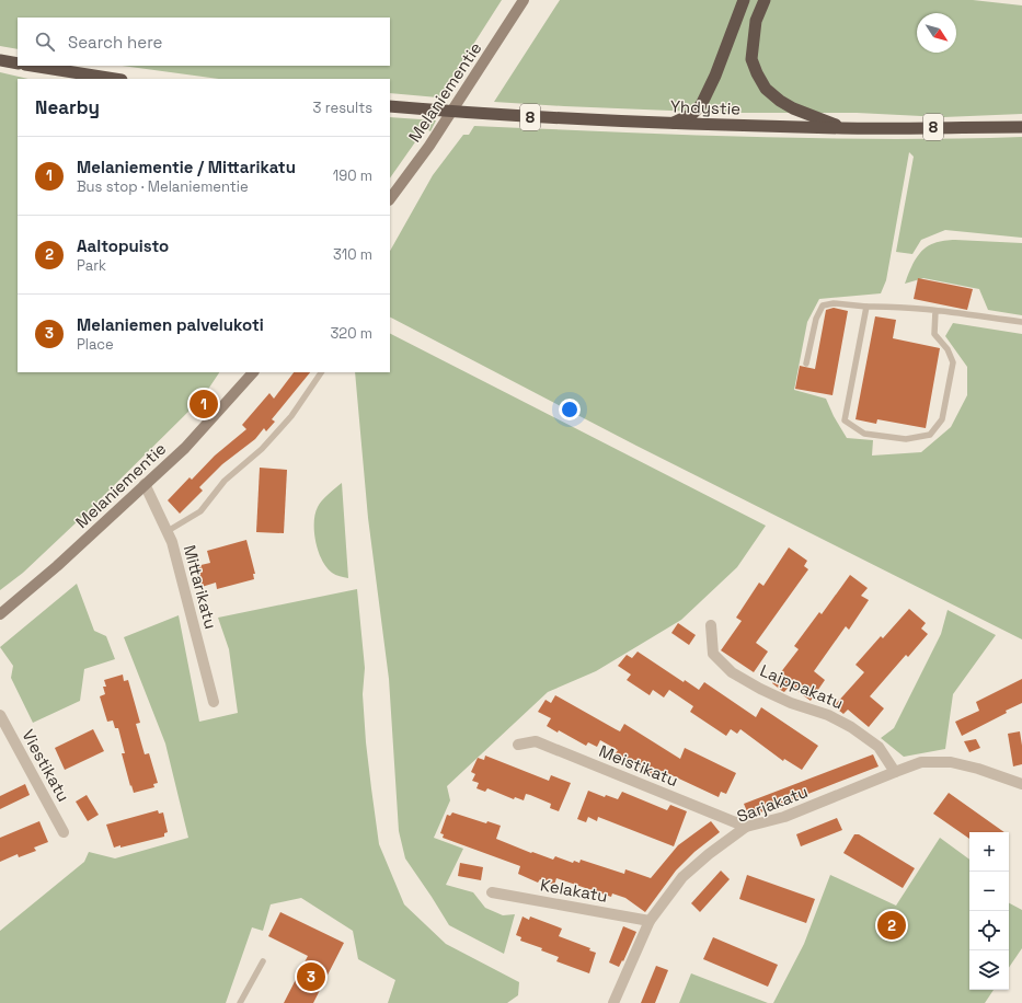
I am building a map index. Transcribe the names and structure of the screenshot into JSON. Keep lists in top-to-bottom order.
{
  "streets": {
    "highway": ["Yhdystie", "8"],
    "main road": ["Melaniementie"],
    "street": [
      "Mittarikatu",
      "Laippakatu",
      "Viestikatu",
      "Meistikatu",
      "Sarjakatu",
      "Kelakatu"
    ]
  },
  "crossings": [
    ["Melaniementie", "Mittarikatu"],
    ["Laippakatu", "Sarjakatu"],
    ["Meistikatu", "Sarjakatu"],
    ["Sarjakatu", "Kelakatu"]
  ],
  "north": "bottom right",
  "page": {
    "search": "Search here",
    "heading": ["Nearby", "3 results"],
    "list": [
      {
        "mark": "1",
        "name": "Melaniementie / Mittarikatu",
        "note": "Bus stop · Melaniementie",
        "value": "190 m"
      },
      {
        "mark": "2",
        "name": "Aaltopuisto",
        "note": "Park",
        "value": "310 m"
      },
      {
        "mark": "3",
        "name": "Melaniemen palvelukoti",
        "note": "Place",
        "value": "320 m"
      }
    ],
    "pins": ["1", "2", "3"],
    "map_buttons": ["+", "−"]
  }
}
